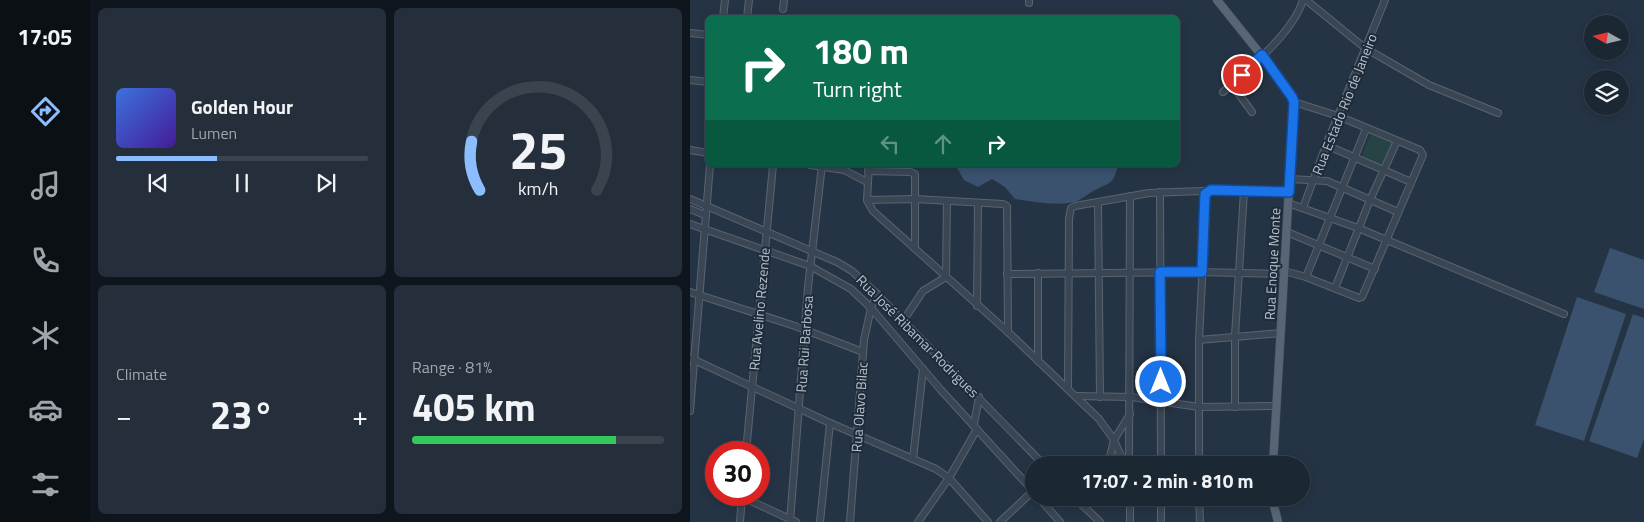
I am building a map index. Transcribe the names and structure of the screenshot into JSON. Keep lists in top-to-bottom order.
{
  "streets": {
    "main road": ["Rua Enoque Monte"],
    "street": [
      "Rua Estado Rio de Janeiro",
      "Rua Avelino Rezende",
      "Rua José Ribamar Rodrigues",
      "Rua Rui Barbosa",
      "Rua Olavo Bilac"
    ]
  },
  "crossings": [
    ["Rua Avelino Rezende", "Rua José Ribamar Rodrigues"],
    ["Rua José Ribamar Rodrigues", "Rua Rui Barbosa"],
    ["Rua José Ribamar Rodrigues", "Rua Olavo Bilac"]
  ],
  "north": "left",
  "page": {
    "tabs": "17:05",
    "turn": ["180 m", "Turn right"],
    "song": ["Golden Hour", "Lumen"],
    "tile": [
      "Climate",
      ["Range · 81%", "405 km"]
    ],
    "heat": ["−", "23°", "+"],
    "limit": "30",
    "trip": "17:07 · 2 min · 810 m",
    "gauge": ["25", "km/h"]
  }
}
